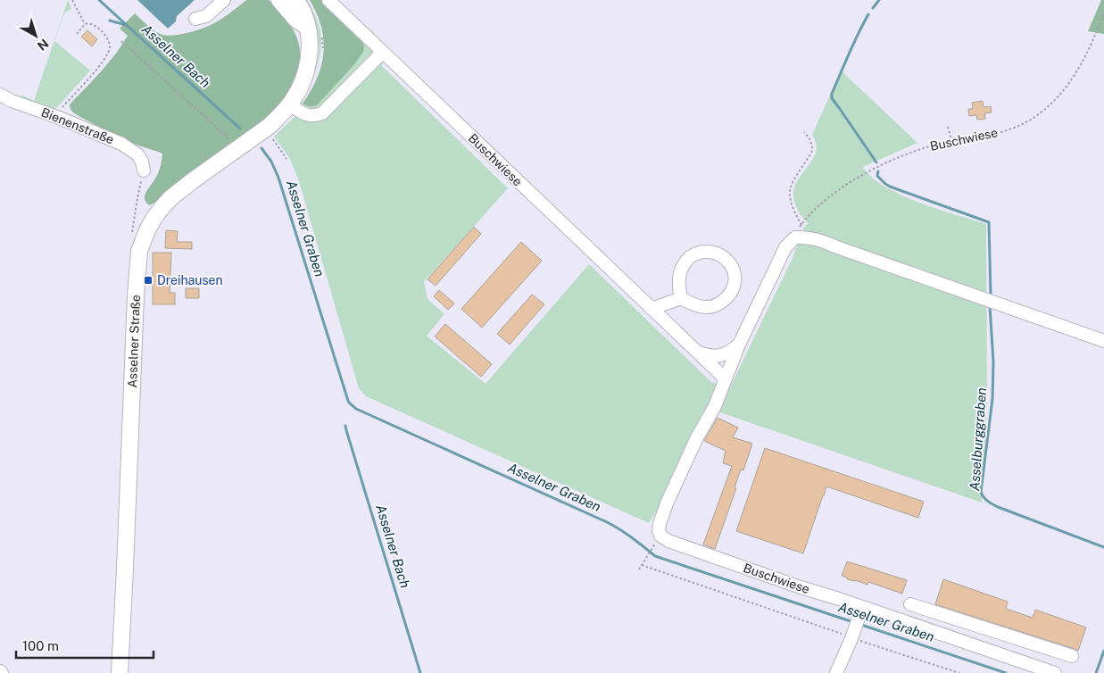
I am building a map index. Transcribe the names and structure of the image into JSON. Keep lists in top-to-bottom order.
{
  "streets": {
    "main road": ["Asselner Straße"],
    "street": ["Bienenstraße", "Buschwiese"]
  },
  "water": ["Asselner Bach", "Asselner Graben", "Asselburggraben"],
  "places": {
    "transit": ["Dreihausen"]
  },
  "scale_bar": "100 m",
  "north": "bottom right"
}
